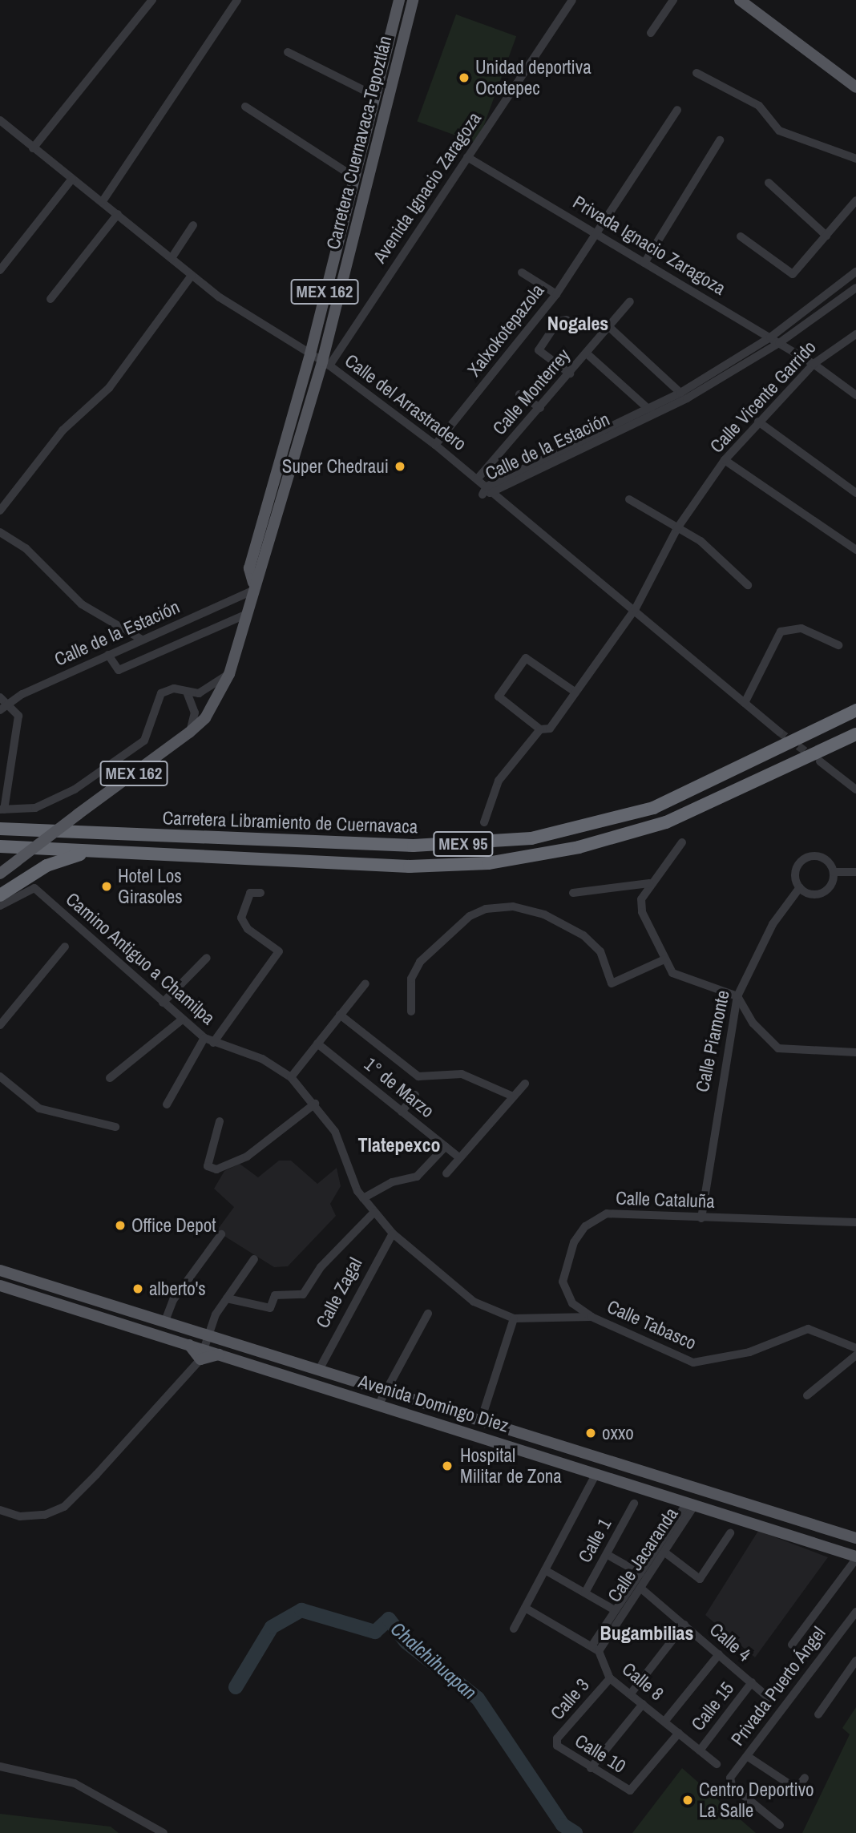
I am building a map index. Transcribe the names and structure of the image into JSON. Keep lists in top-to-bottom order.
{
  "streets": {
    "highway": ["Carretera Libramiento de Cuernavaca", "MEX 95"],
    "main road": ["Carretera Cuernavaca-Tepoztlán", "MEX 162", "Avenida Domingo Diez"],
    "street": [
      "Avenida Ignacio Zaragoza",
      "Privada Ignacio Zaragoza",
      "Xalxokotepazola",
      "Calle Monterrey",
      "Calle Vicente Garrido",
      "Calle del Arrastradero",
      "Calle de la Estación",
      "Camino Antiguo a Chamilpa",
      "Calle Piamonte",
      "1° de Marzo",
      "Calle Cataluña",
      "Calle Zagal",
      "Calle Tabasco",
      "Calle 1",
      "Calle Jacaranda",
      "Calle 4",
      "Calle 8",
      "Privada Puerto Ángel",
      "Calle 3",
      "Calle 15",
      "Calle 10"
    ]
  },
  "crossings": [
    ["Carretera Cuernavaca-Tepoztlán", "Avenida Ignacio Zaragoza"],
    ["Carretera Cuernavaca-Tepoztlán", "MEX 162"],
    ["Carretera Cuernavaca-Tepoztlán", "Calle del Arrastradero"],
    ["Carretera Cuernavaca-Tepoztlán", "Calle de la Estación"],
    ["Avenida Ignacio Zaragoza", "Privada Ignacio Zaragoza"],
    ["Avenida Ignacio Zaragoza", "Calle del Arrastradero"],
    ["Privada Ignacio Zaragoza", "Xalxokotepazola"],
    ["Privada Ignacio Zaragoza", "Calle Vicente Garrido"],
    ["Privada Ignacio Zaragoza", "Calle de la Estación"],
    ["MEX 162", "Calle de la Estación"],
    ["Xalxokotepazola", "Calle del Arrastradero"],
    ["Calle Monterrey", "Calle del Arrastradero"],
    ["Calle Vicente Garrido", "Calle del Arrastradero"],
    ["Calle del Arrastradero", "Calle de la Estación"],
    ["Camino Antiguo a Chamilpa", "Calle Zagal"],
    ["Calle Piamonte", "Calle Cataluña"],
    ["Calle Cataluña", "Calle Tabasco"],
    ["Calle Zagal", "Avenida Domingo Diez"],
    ["Avenida Domingo Diez", "Calle Jacaranda"],
    ["Calle Jacaranda", "Calle 4"],
    ["Calle Jacaranda", "Calle 8"],
    ["Calle 4", "Calle 15"],
    ["Calle 8", "Calle 3"],
    ["Calle 8", "Calle 15"],
    ["Calle 8", "Calle 10"],
    ["Calle 3", "Calle 10"]
  ],
  "districts": ["Nogales", "Tlatepexco", "Bugambilias"],
  "water": ["Chalchihuapan"],
  "places": [
    "Unidad deportiva Ocotepec",
    "Super Chedraui",
    "Hotel Los Girasoles",
    "Office Depot",
    "alberto's",
    "oxxo",
    "Hospital Militar de Zona",
    "Centro Deportivo La Salle"
  ]
}
